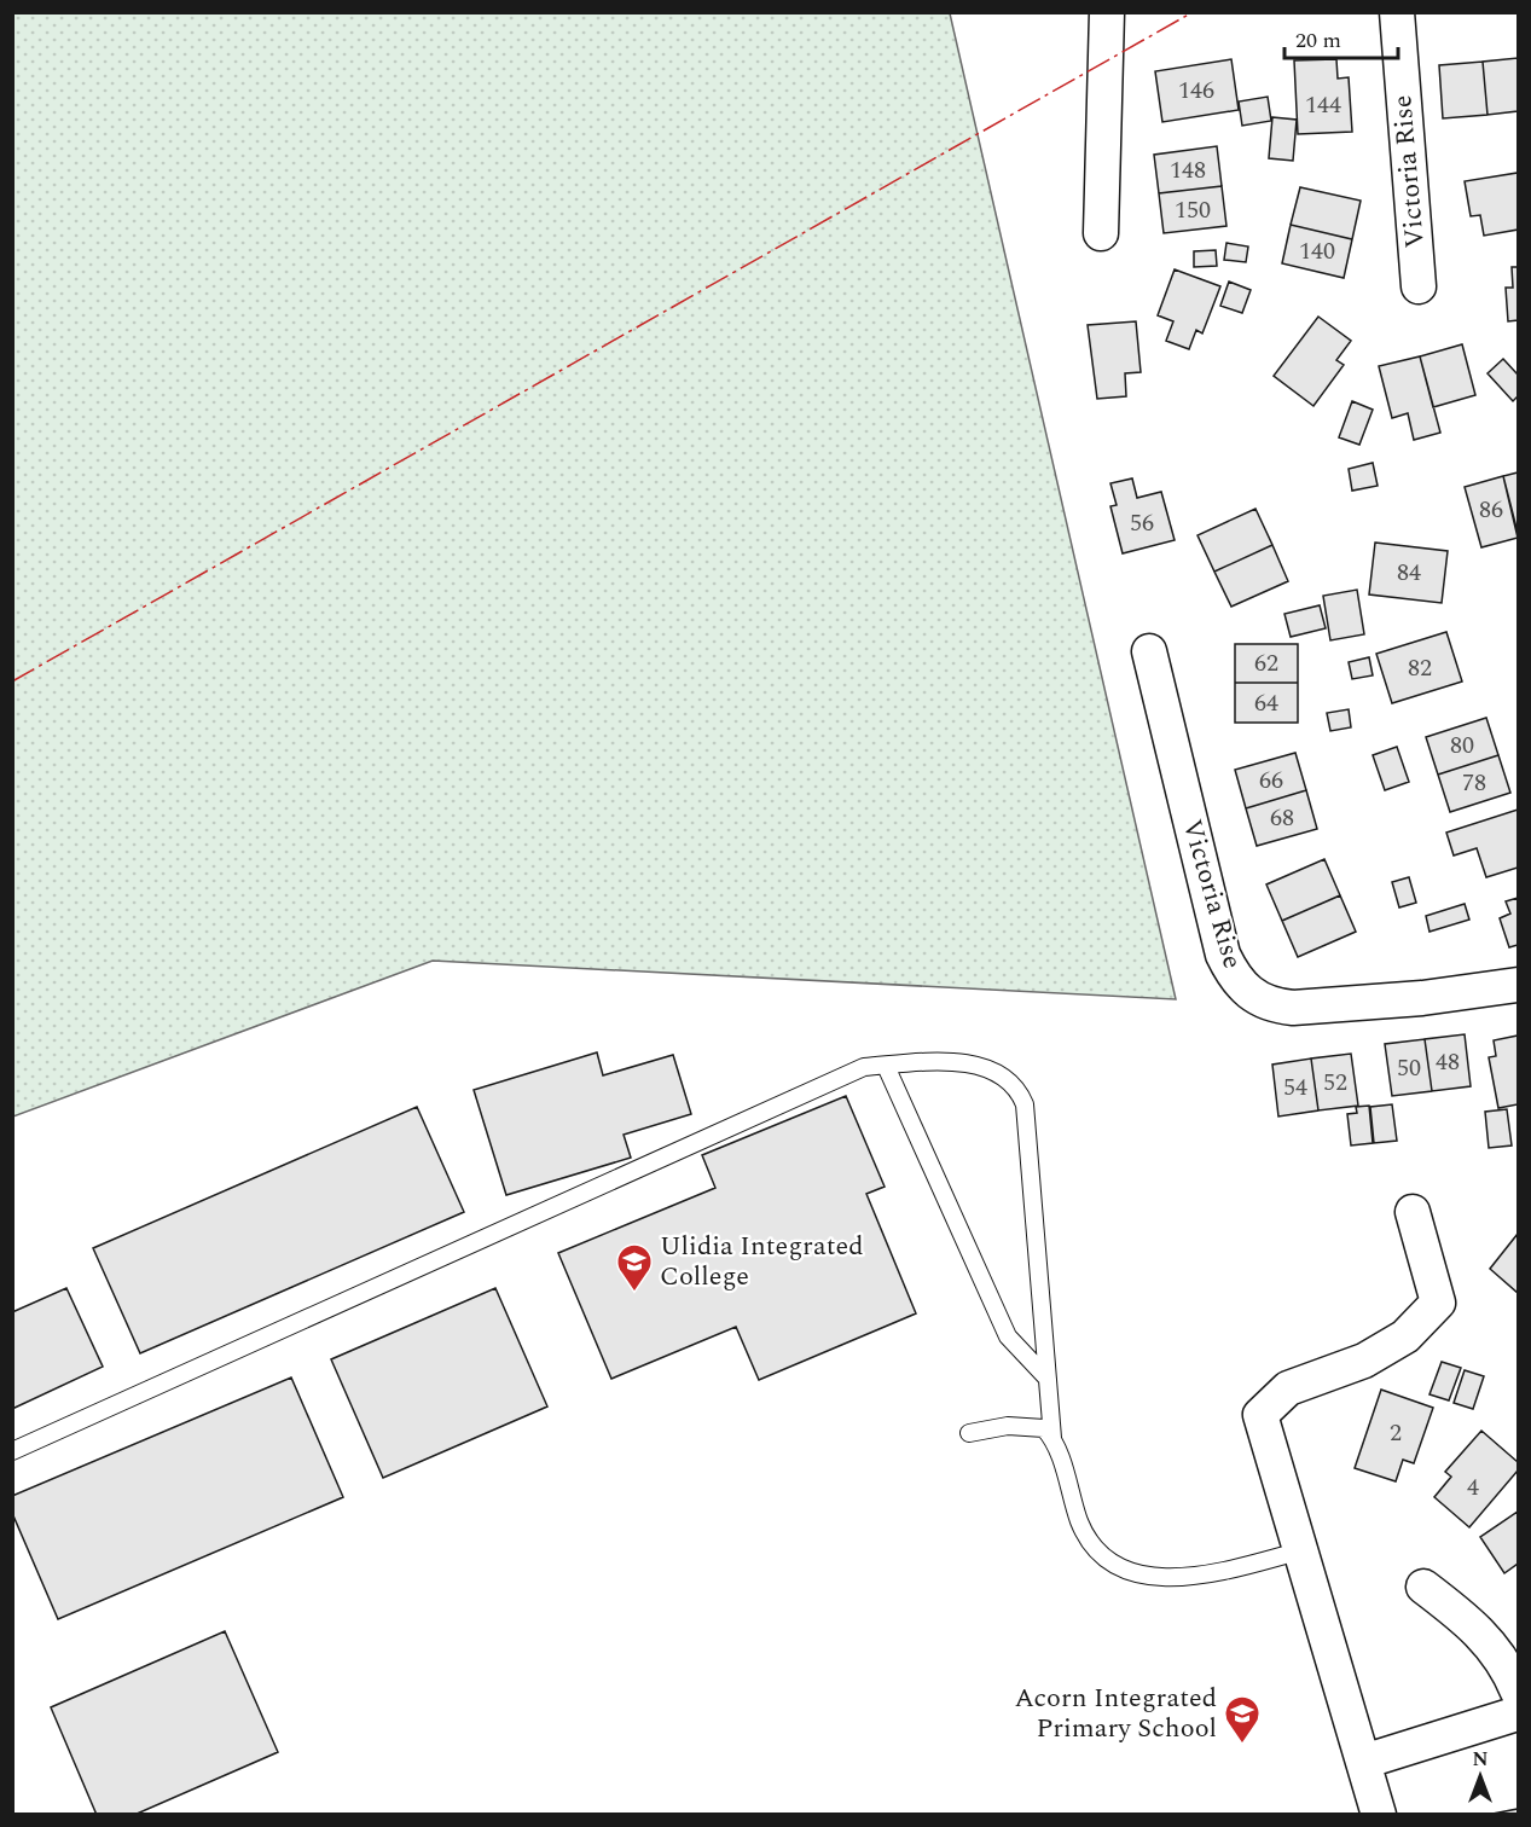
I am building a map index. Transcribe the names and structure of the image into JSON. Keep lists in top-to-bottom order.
{
  "streets": {
    "street": ["Victoria Rise"]
  },
  "places": {
    "school or university": ["Ulidia Integrated College", "Acorn Integrated Primary School"]
  },
  "house_numbers": [
    "146",
    "144",
    "148",
    "150",
    "140",
    "86",
    "56",
    "84",
    "62",
    "82",
    "64",
    "80",
    "66",
    "78",
    "68",
    "48",
    "50",
    "52",
    "54",
    "2",
    "4"
  ],
  "scale_bar": "20 m",
  "north": "top"
}
